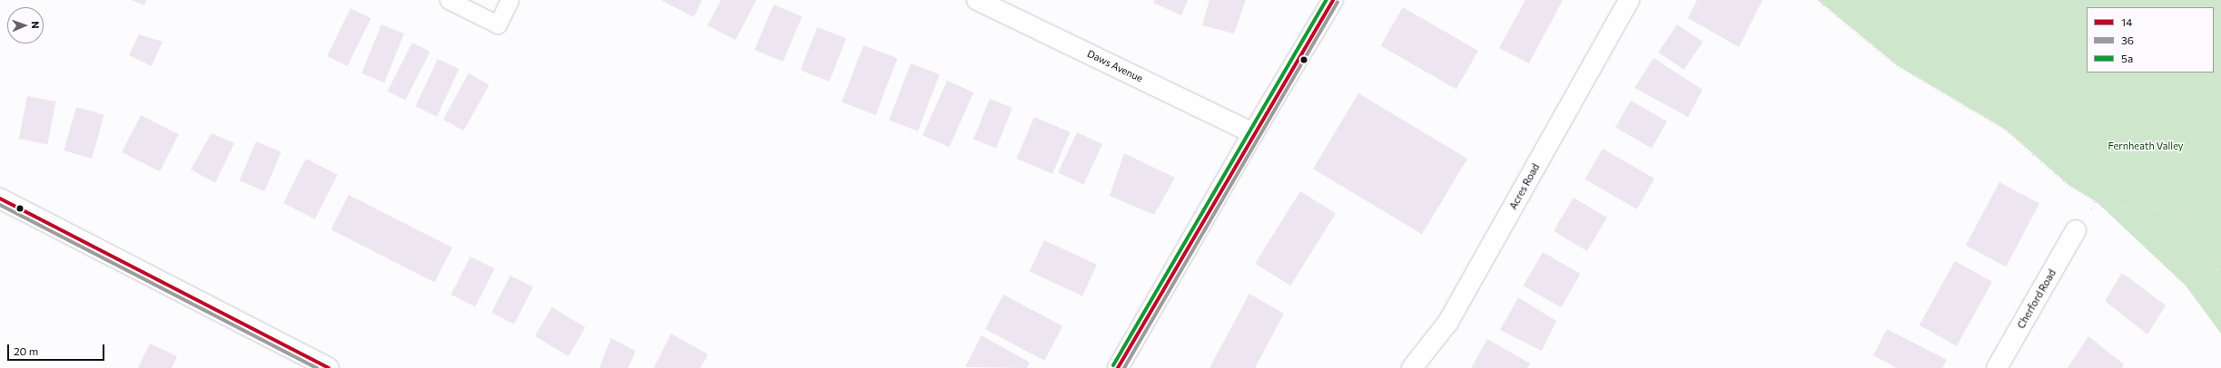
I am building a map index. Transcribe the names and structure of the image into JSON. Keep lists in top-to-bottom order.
{
  "streets": {
    "street": ["Daws Avenue", "Acres Road", "Cherford Road"]
  },
  "parks": ["Fernheath Valley"],
  "lines": ["transit line 14", "transit line 5a", "transit line 36"],
  "legend": ["14", "36", "5a"],
  "scale_bar": "20 m",
  "north": "right"
}
